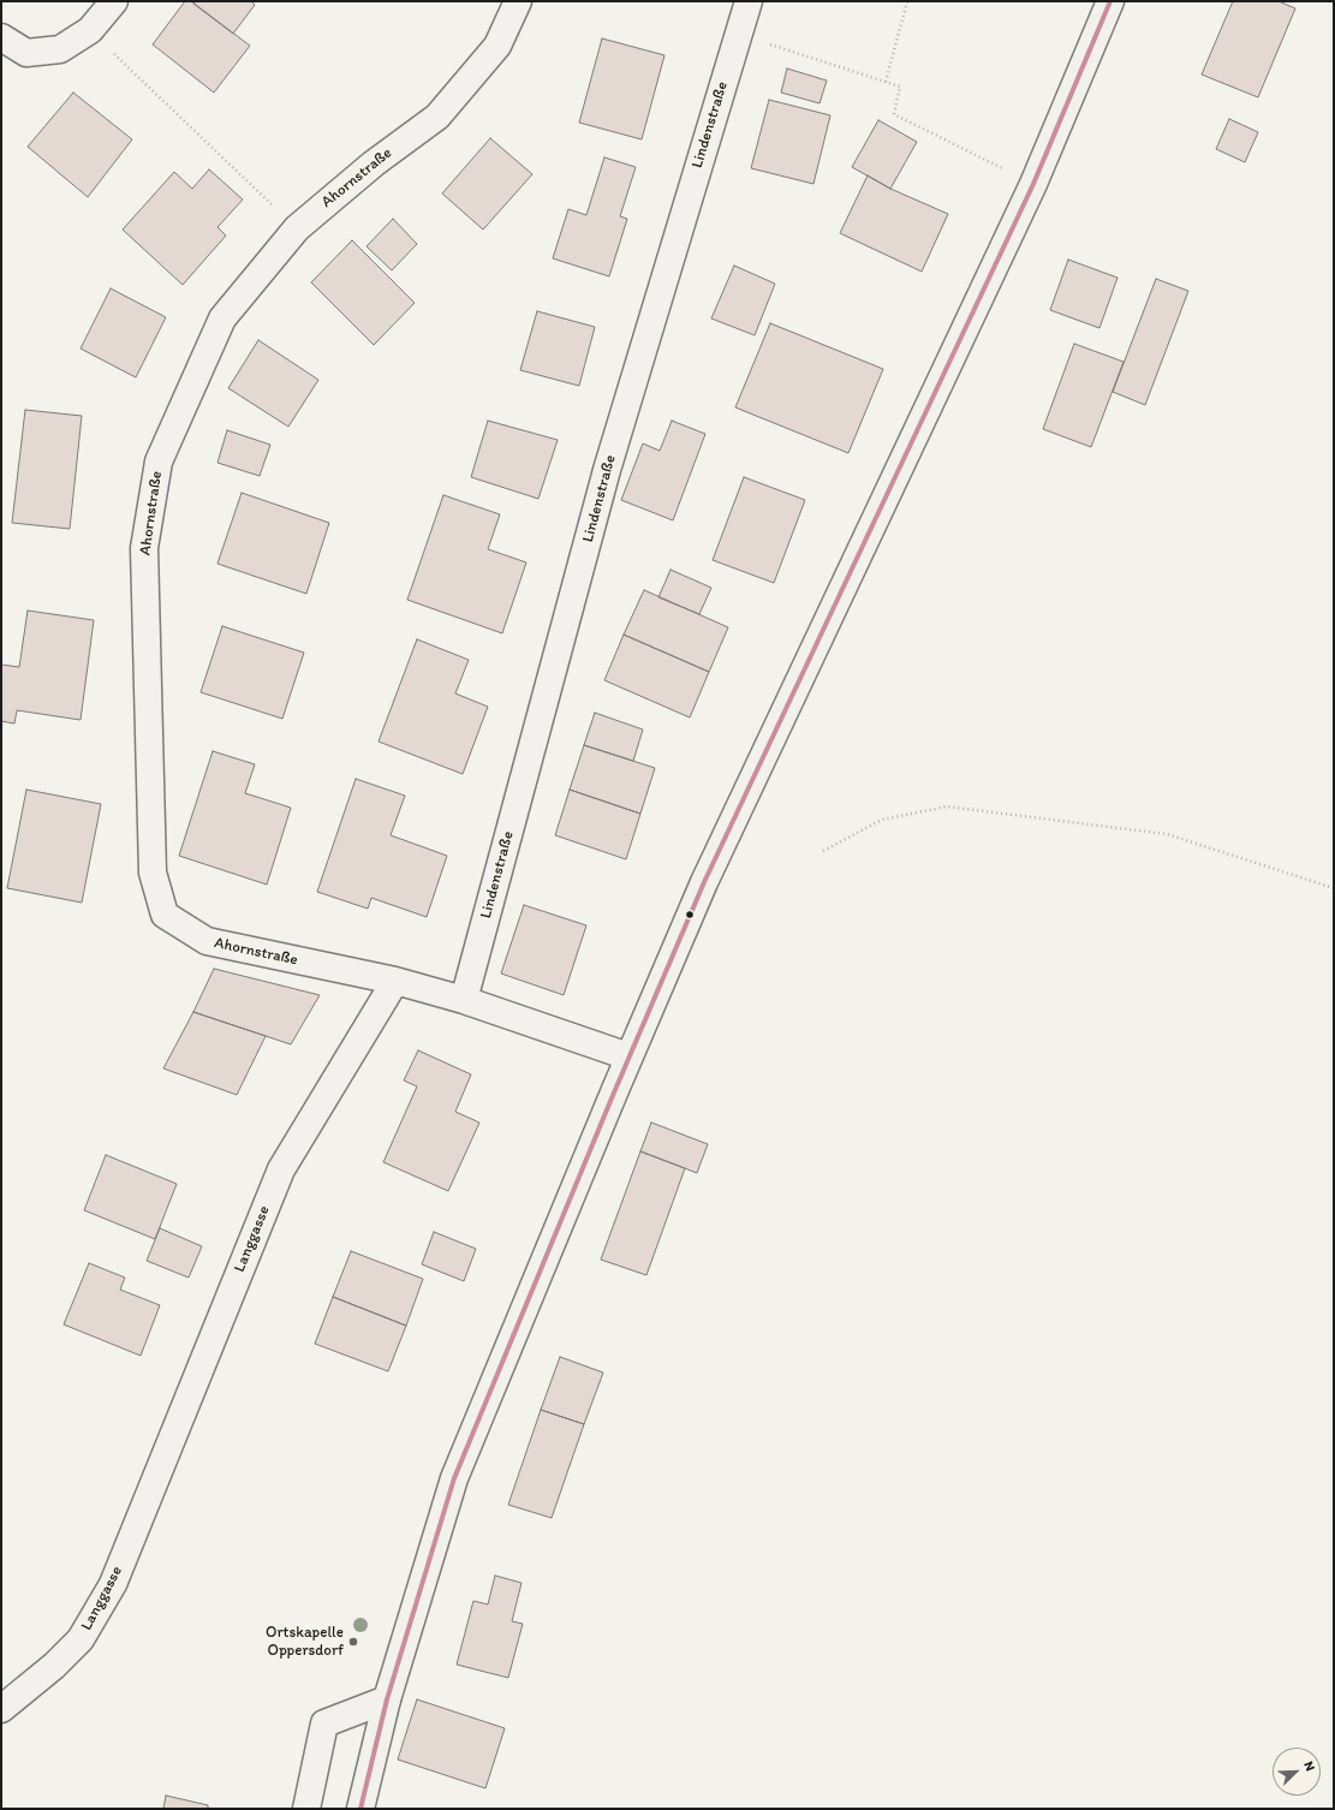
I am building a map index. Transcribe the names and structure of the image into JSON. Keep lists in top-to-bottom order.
{
  "streets": {
    "street": ["Lindenstraße", "Ahornstraße", "Langgasse"]
  },
  "crossings": [
    ["Ahornstraße", "Langgasse"]
  ],
  "places": ["Ortskapelle Oppersdorf"],
  "north": "top right"
}
